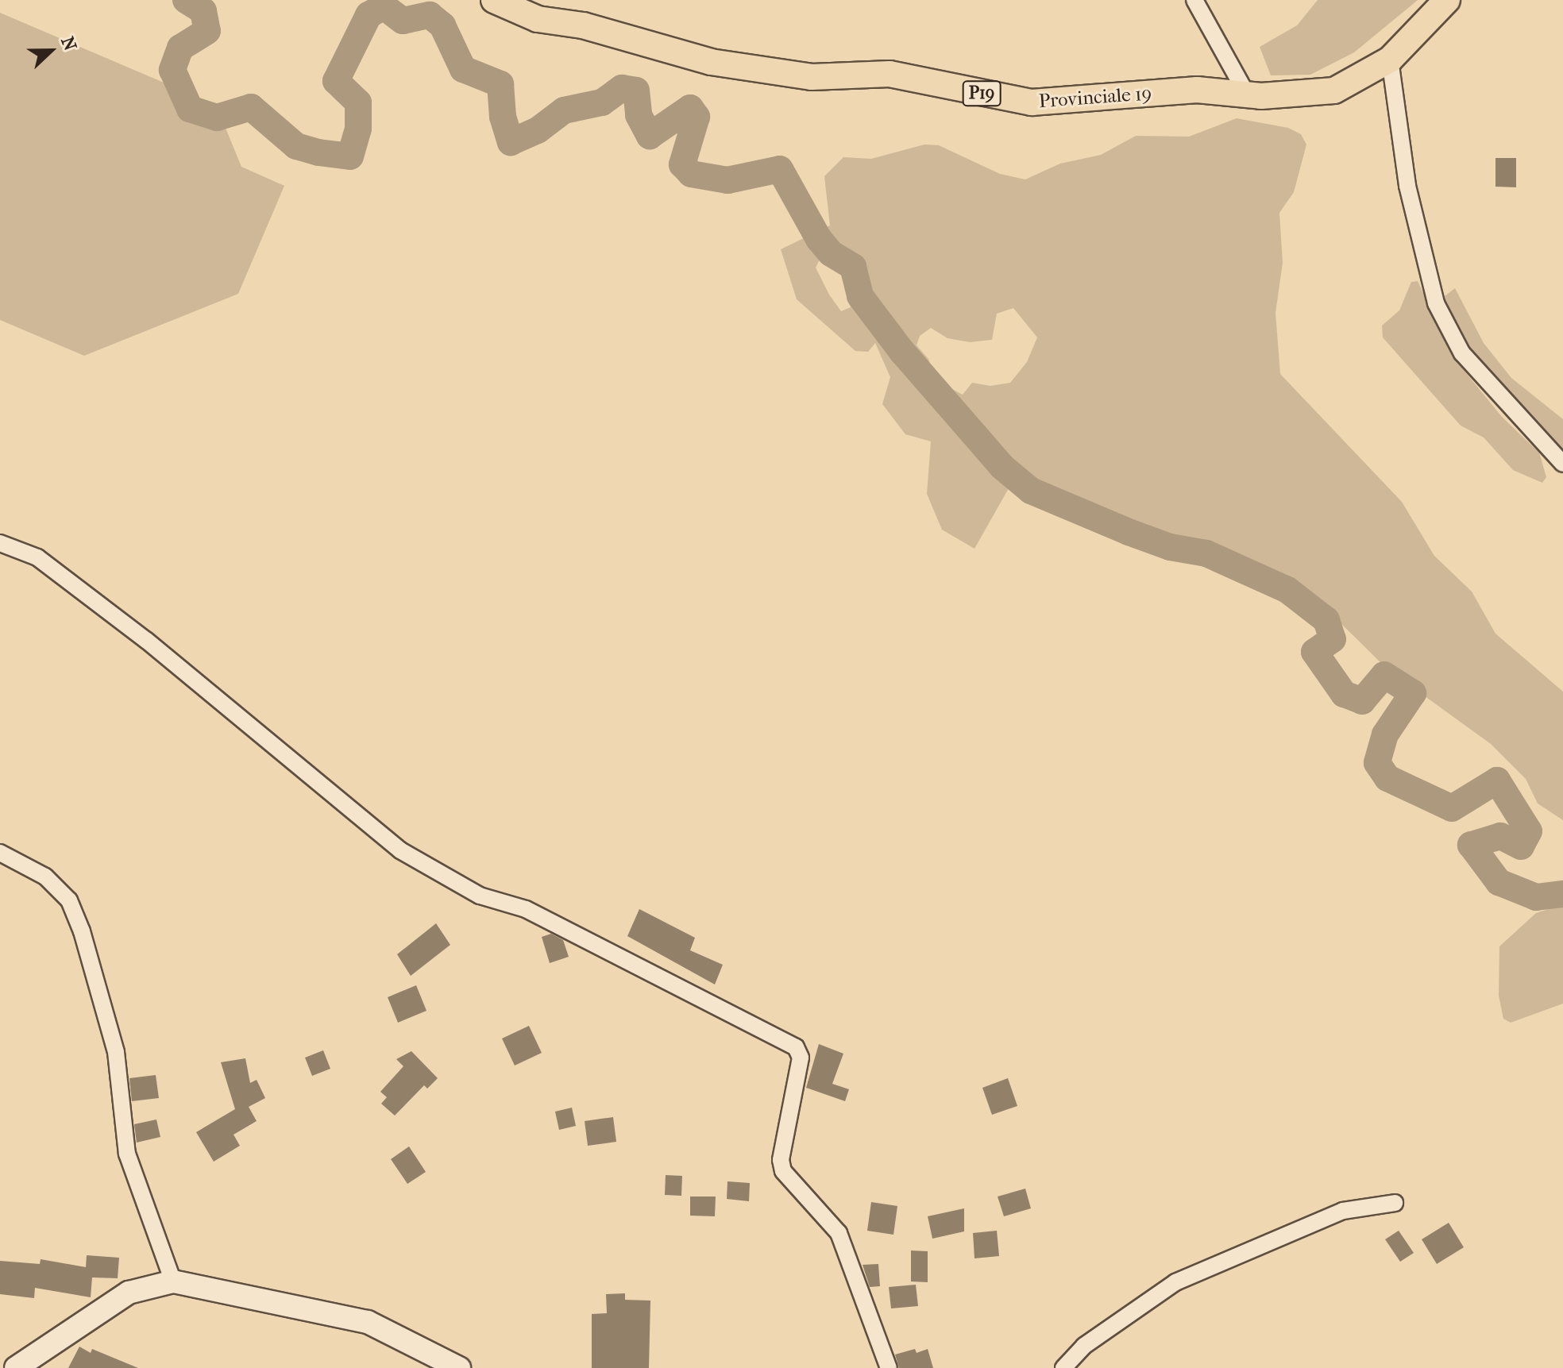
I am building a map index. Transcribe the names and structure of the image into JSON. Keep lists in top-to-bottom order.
{
  "streets": {
    "main road": ["P19", "Provinciale 19"]
  },
  "north": "right"
}
